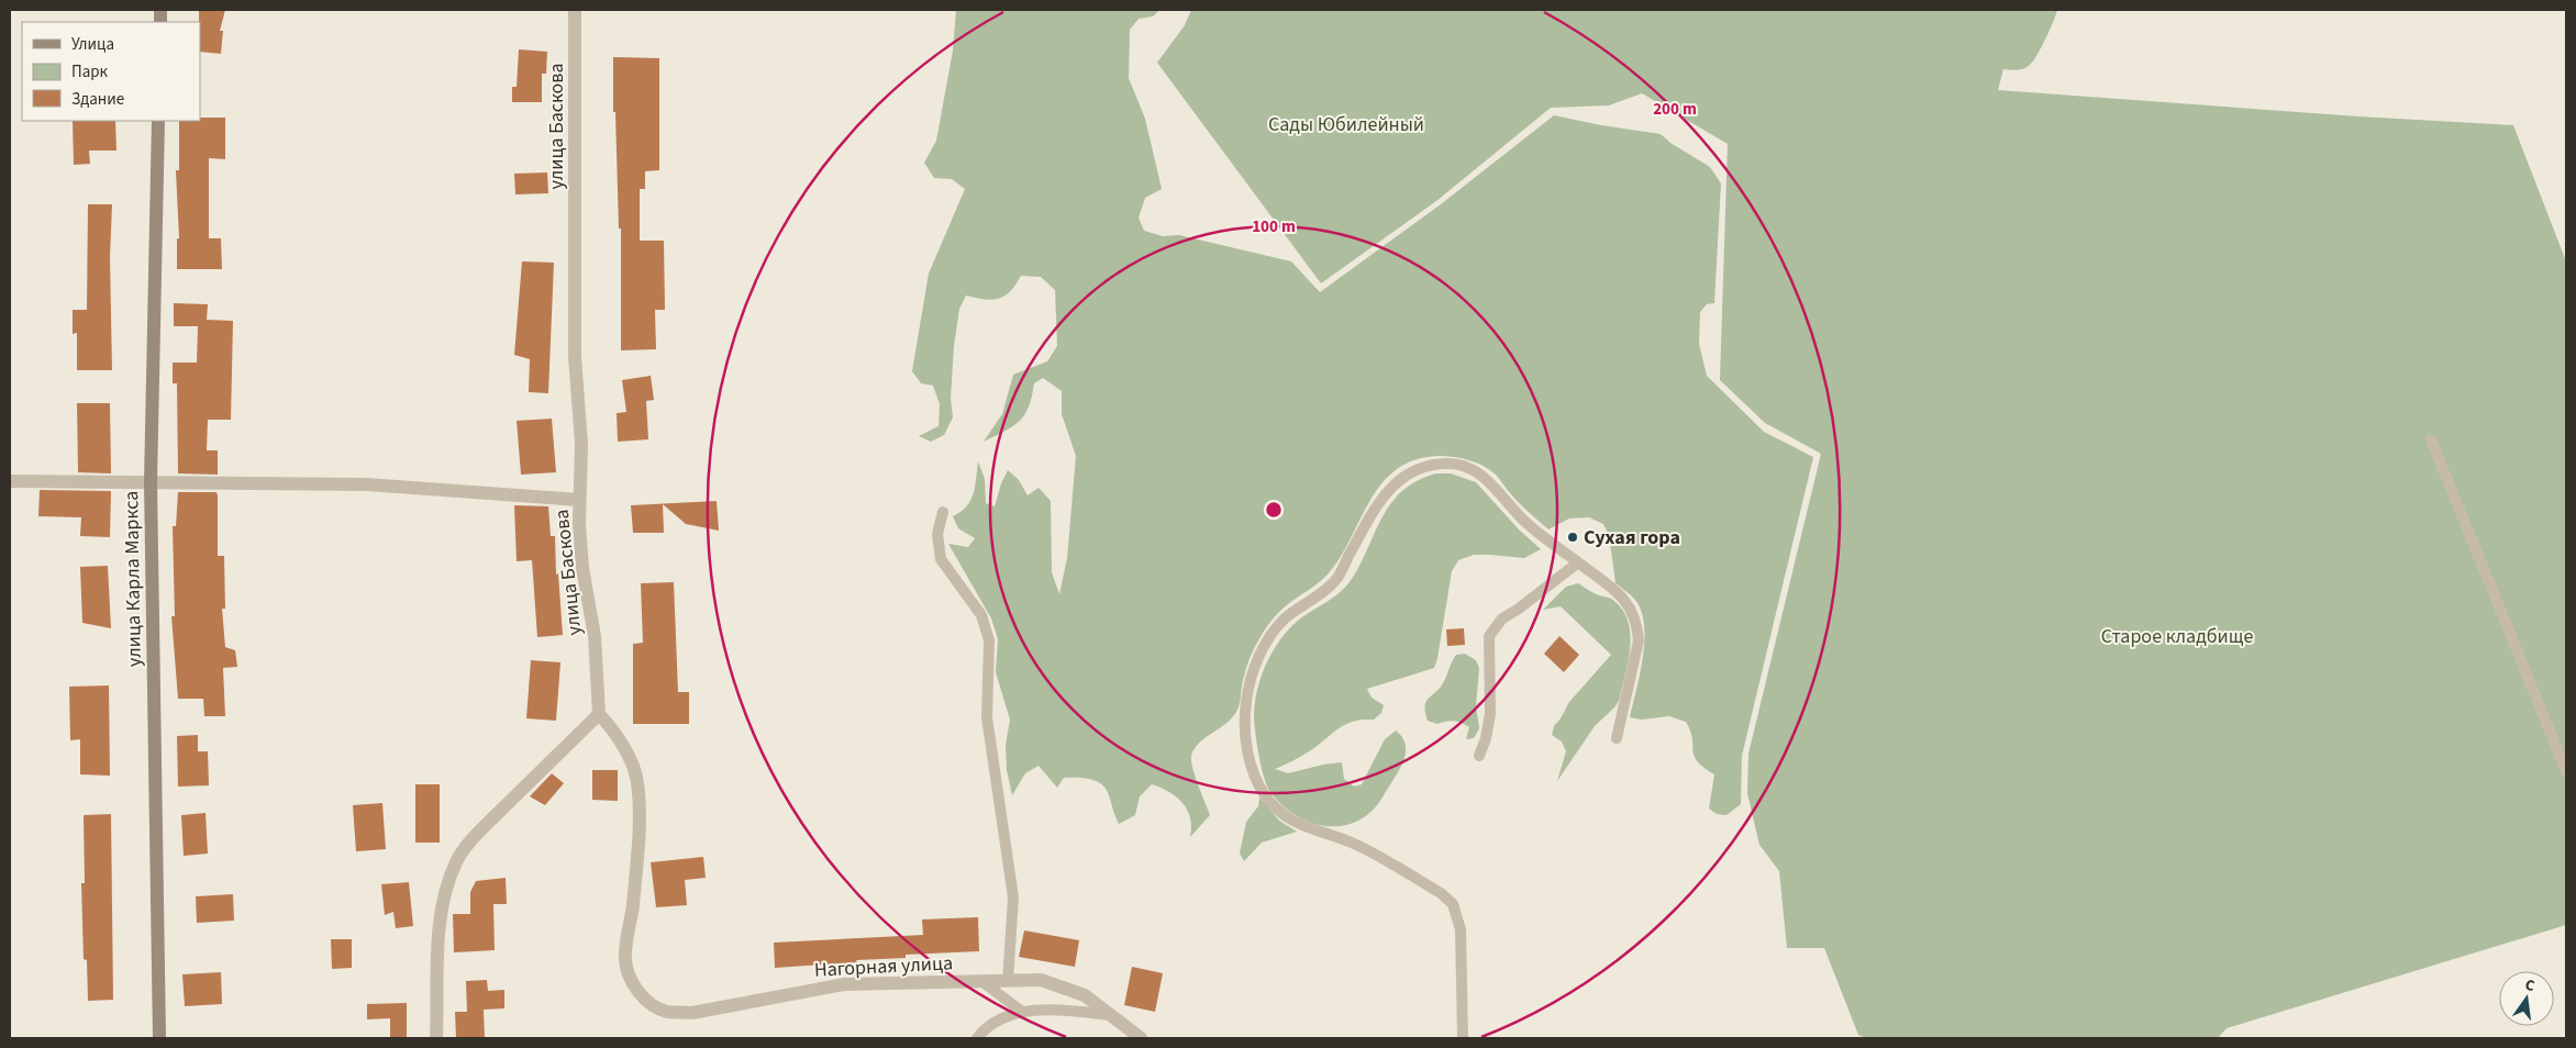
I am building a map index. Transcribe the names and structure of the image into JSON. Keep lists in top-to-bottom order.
{
  "streets": {
    "street": ["улица Баскова", "улица Карла Маркса", "Нагорная улица"]
  },
  "crossings": [
    ["улица Баскова", "Нагорная улица"]
  ],
  "parks": ["Сады Юбилейный", "Старое кладбище"],
  "places": ["Сухая гора"],
  "legend": ["Улица", "Парк", "Здание"],
  "north": "top",
  "rings": ["200 m", "100 m"]
}
